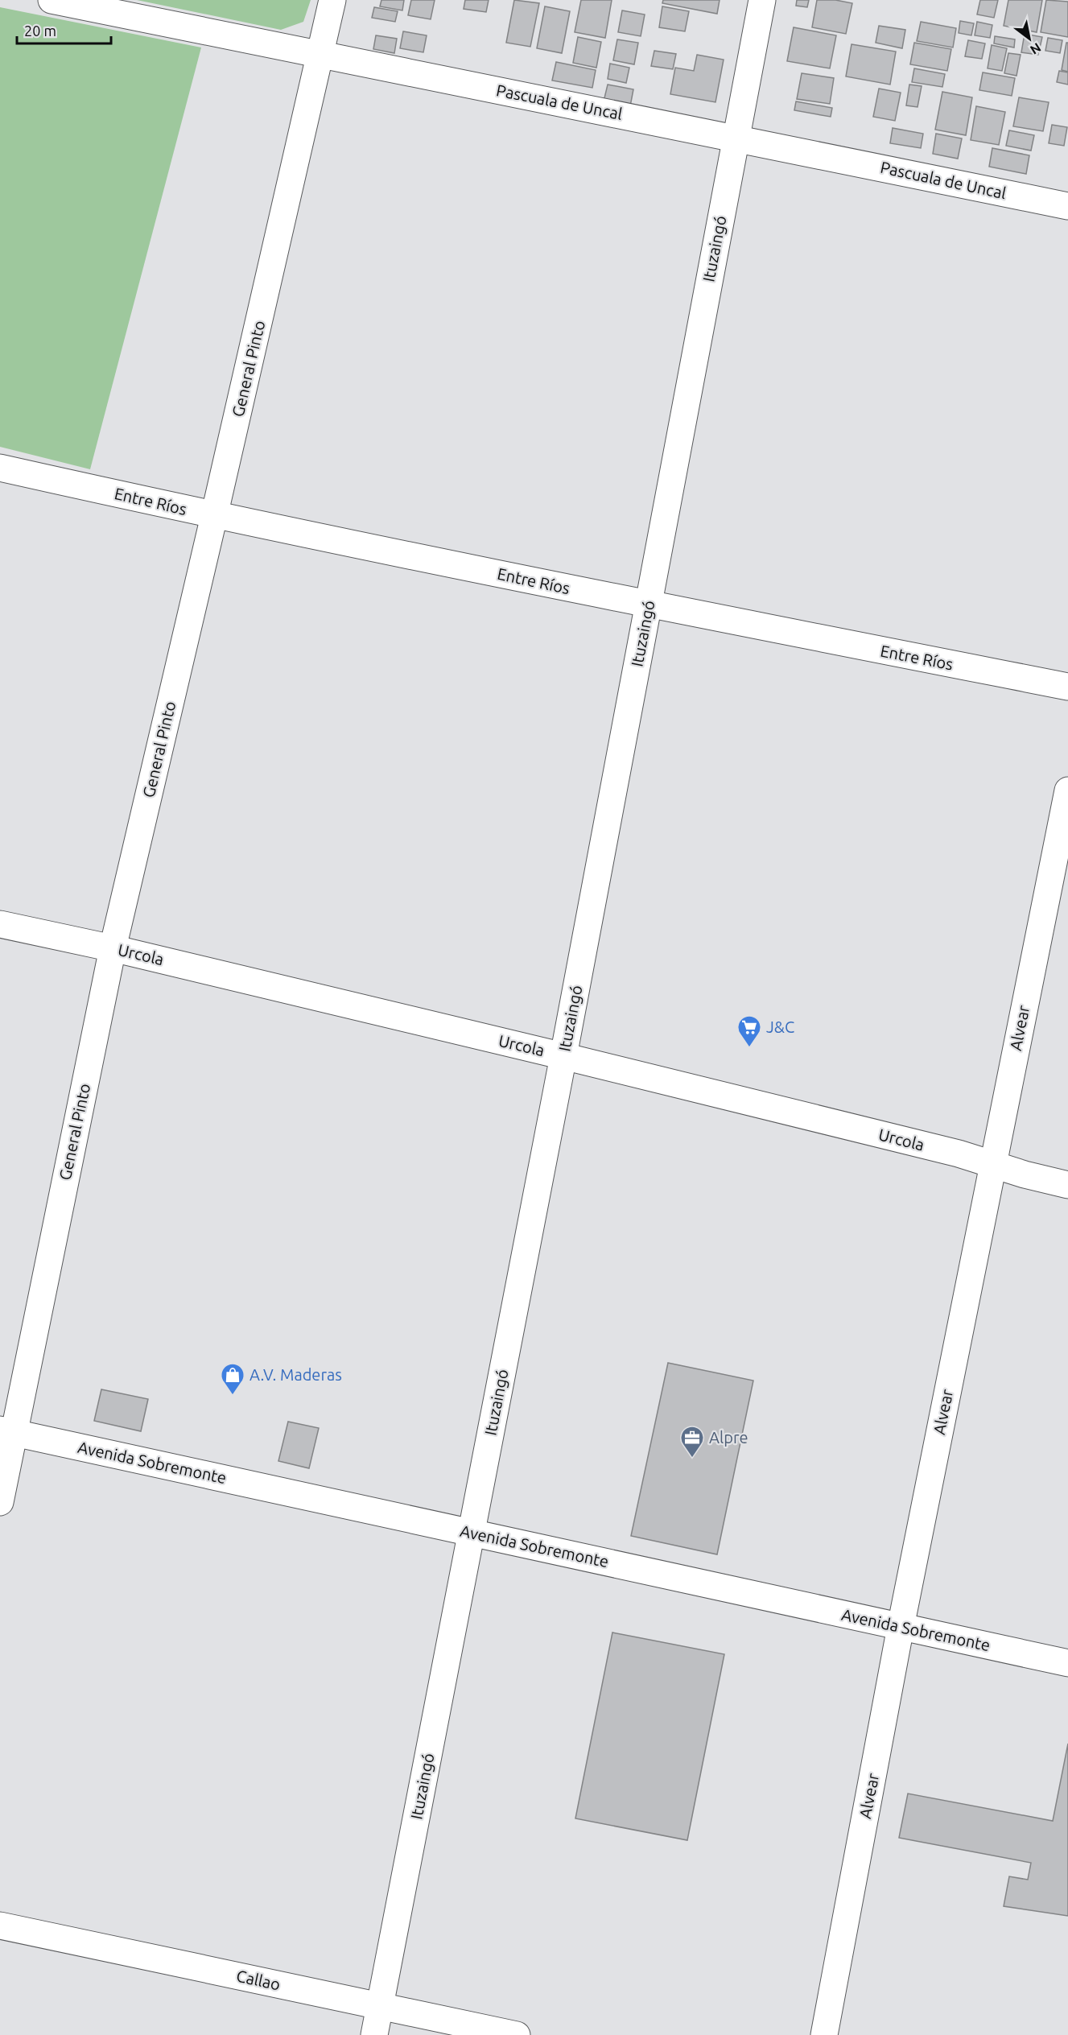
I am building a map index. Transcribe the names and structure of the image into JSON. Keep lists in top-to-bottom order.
{
  "streets": {
    "street": [
      "Pascuala de Uncal",
      "Ituzaingó",
      "General Pinto",
      "Entre Ríos",
      "Urcola",
      "Alvear",
      "Avenida Sobremonte",
      "Callao"
    ]
  },
  "crossings": [
    ["Pascuala de Uncal", "Ituzaingó"],
    ["Pascuala de Uncal", "General Pinto"],
    ["Ituzaingó", "Entre Ríos"],
    ["Ituzaingó", "Urcola"],
    ["Ituzaingó", "Avenida Sobremonte"],
    ["Ituzaingó", "Callao"],
    ["General Pinto", "Entre Ríos"],
    ["General Pinto", "Urcola"],
    ["General Pinto", "Avenida Sobremonte"],
    ["Urcola", "Alvear"],
    ["Alvear", "Avenida Sobremonte"]
  ],
  "places": {
    "supermarket": ["J&C"],
    "shop": ["A.V. Maderas"],
    "office": ["Alpre"]
  },
  "scale_bar": "20 m",
  "north": "bottom right"
}
